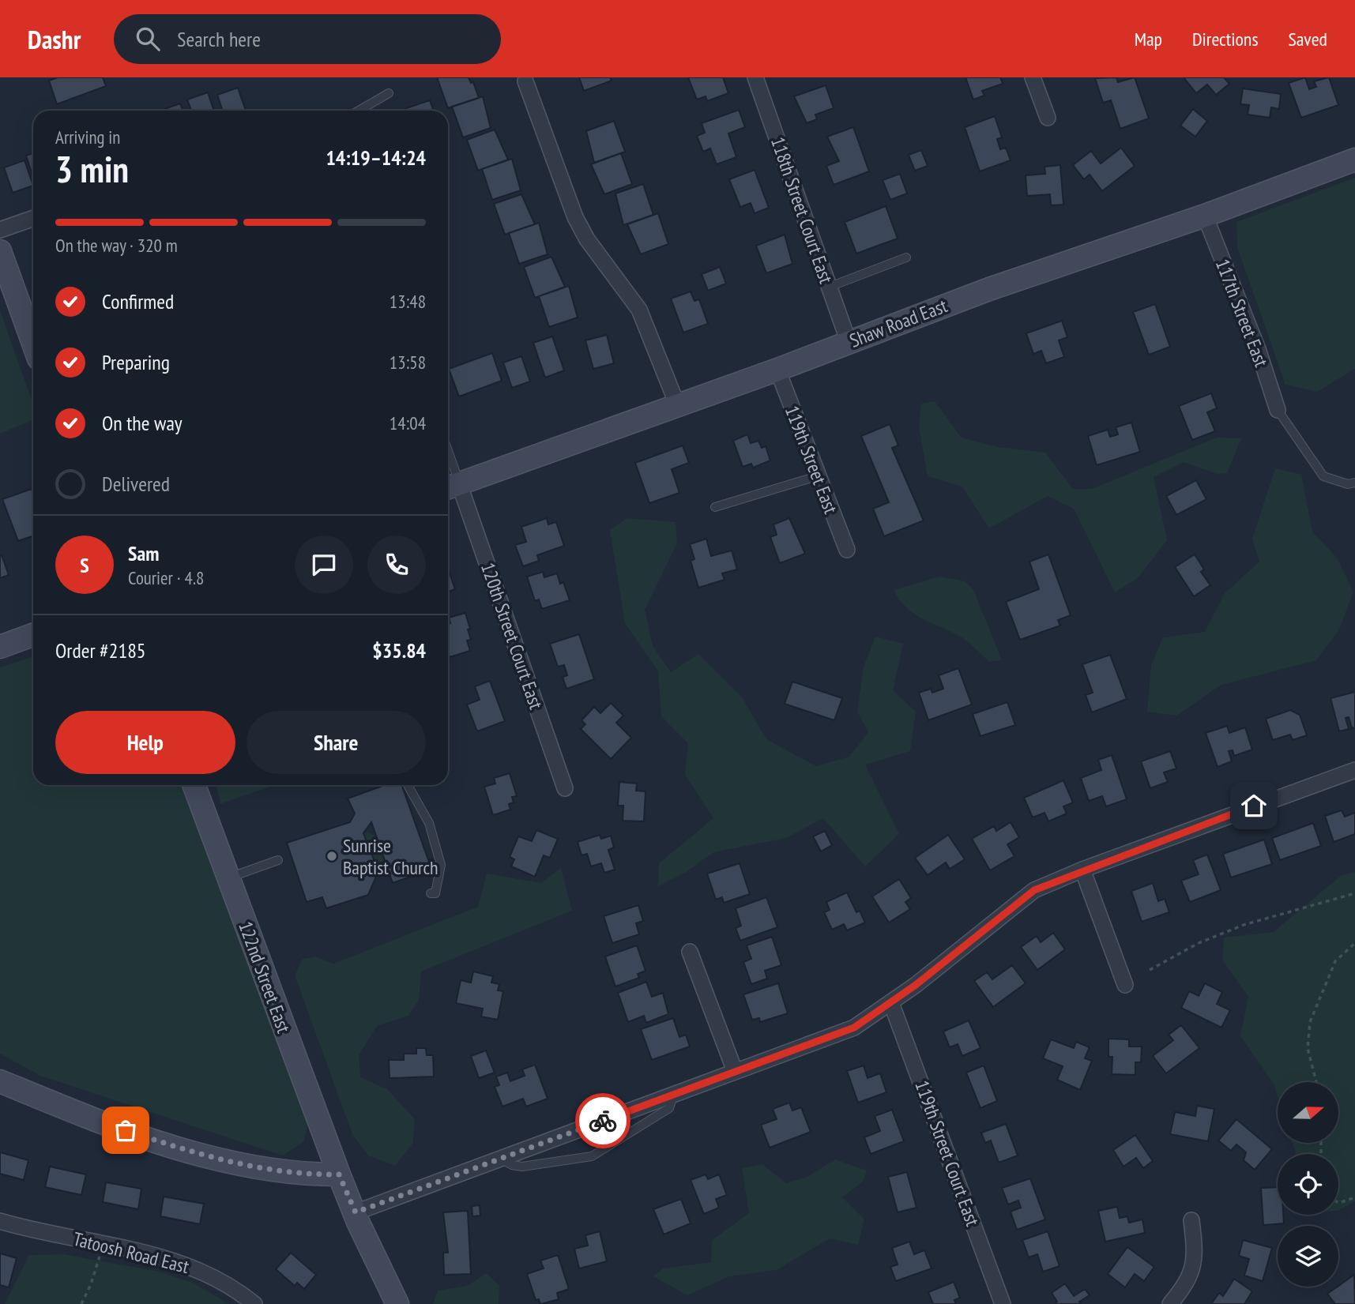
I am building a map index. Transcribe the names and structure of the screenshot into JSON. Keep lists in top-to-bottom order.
{
  "streets": {
    "main road": ["Shaw Road East", "122nd Street East"],
    "street": [
      "118th Street Court East",
      "117th Street East",
      "119th Street East",
      "120th Street Court East",
      "119th Street Court East",
      "Tatoosh Road East"
    ]
  },
  "crossings": [
    ["118th Street Court East", "Shaw Road East"],
    ["117th Street East", "Shaw Road East"],
    ["Shaw Road East", "119th Street East"],
    ["Shaw Road East", "120th Street Court East"]
  ],
  "places": ["Sunrise Baptist Church"],
  "north": "right",
  "page": {
    "header": "Dashr",
    "search": "Search here",
    "nav": ["Map", "Directions", "Saved"],
    "heading": ["3 min", "Arriving in", "14:19–14:24"],
    "panel": [
      "Sam",
      "Courier · 4.8",
      "Order #2185",
      "$35.84"
    ],
    "bar": "On the way · 320 m",
    "list": [
      ["Confirmed", "13:48"],
      ["Preparing", "13:58"],
      ["On the way", "14:04"],
      "Delivered"
    ],
    "round": "S",
    "buttons": ["Help", "Share"]
  }
}
